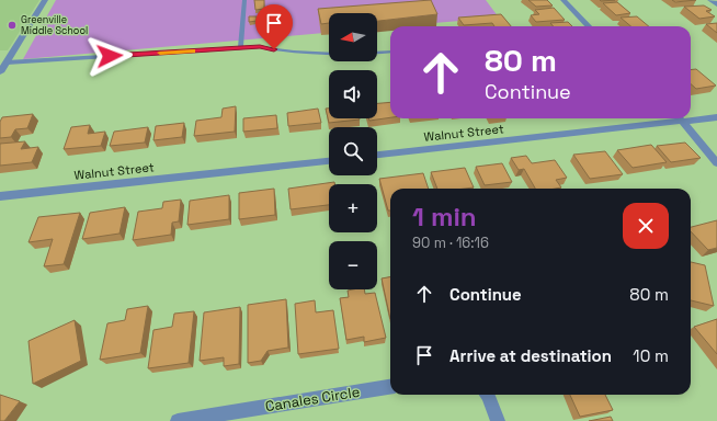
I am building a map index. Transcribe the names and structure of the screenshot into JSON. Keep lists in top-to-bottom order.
{
  "streets": {
    "street": ["Walnut Street", "Canales Circle"]
  },
  "places": ["Greenville Middle School"],
  "north": "left",
  "page": {
    "map_buttons": ["+", "−"],
    "turn": ["80 m", "Continue"],
    "heading": ["1 min", "90 m · 16:16"],
    "list": [
      {
        "name": "Continue",
        "value": "80 m"
      },
      {
        "name": "Arrive at destination",
        "value": "10 m"
      }
    ]
  }
}
